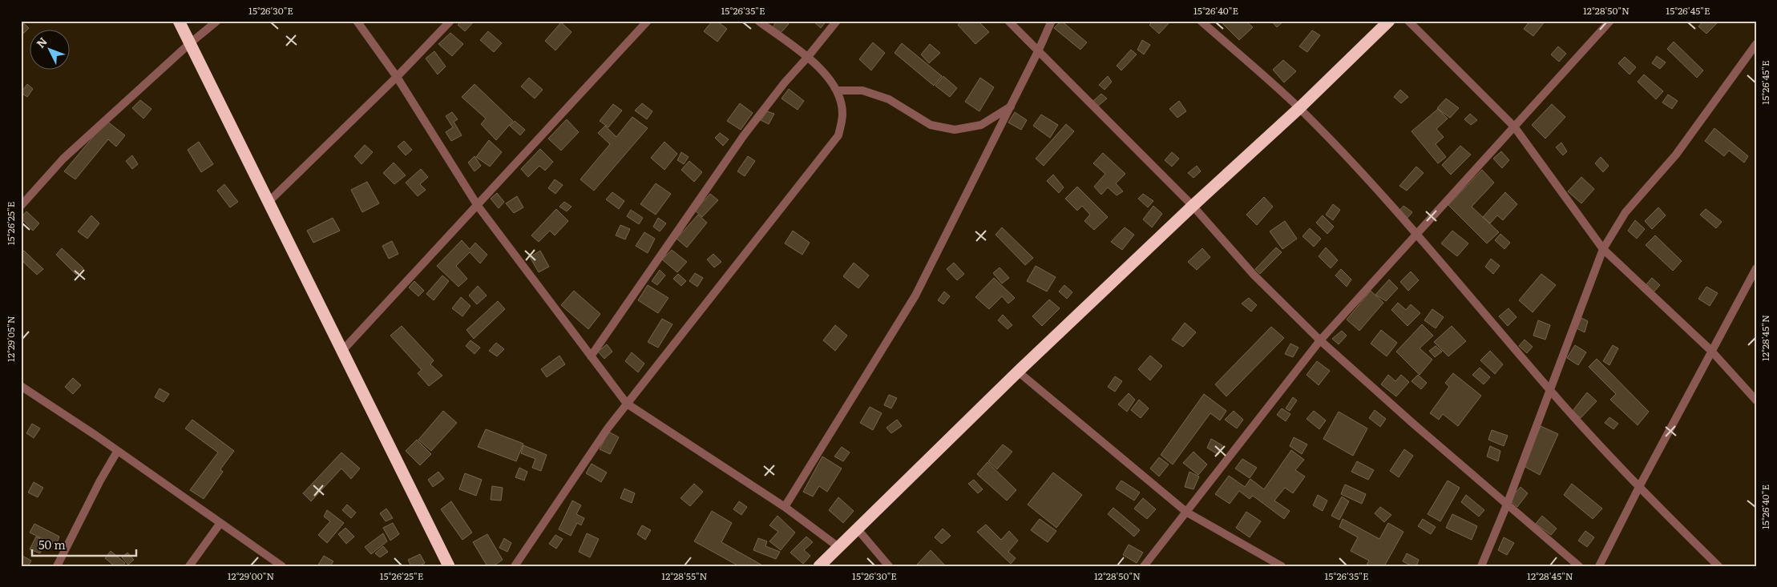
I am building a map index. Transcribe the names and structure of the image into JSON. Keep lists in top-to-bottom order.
{
  "scale_bar": "50 m",
  "north": "top left",
  "coordinates": [
    "15°26'30\"E",
    "15°26'35\"E",
    "15°26'40\"E",
    "12°28'50\"N",
    "15°26'45\"E",
    "15°26'25\"E",
    "12°28'45\"N",
    "12°29'05\"N",
    "12°29'00\"N",
    "12°28'55\"N"
  ]
}
